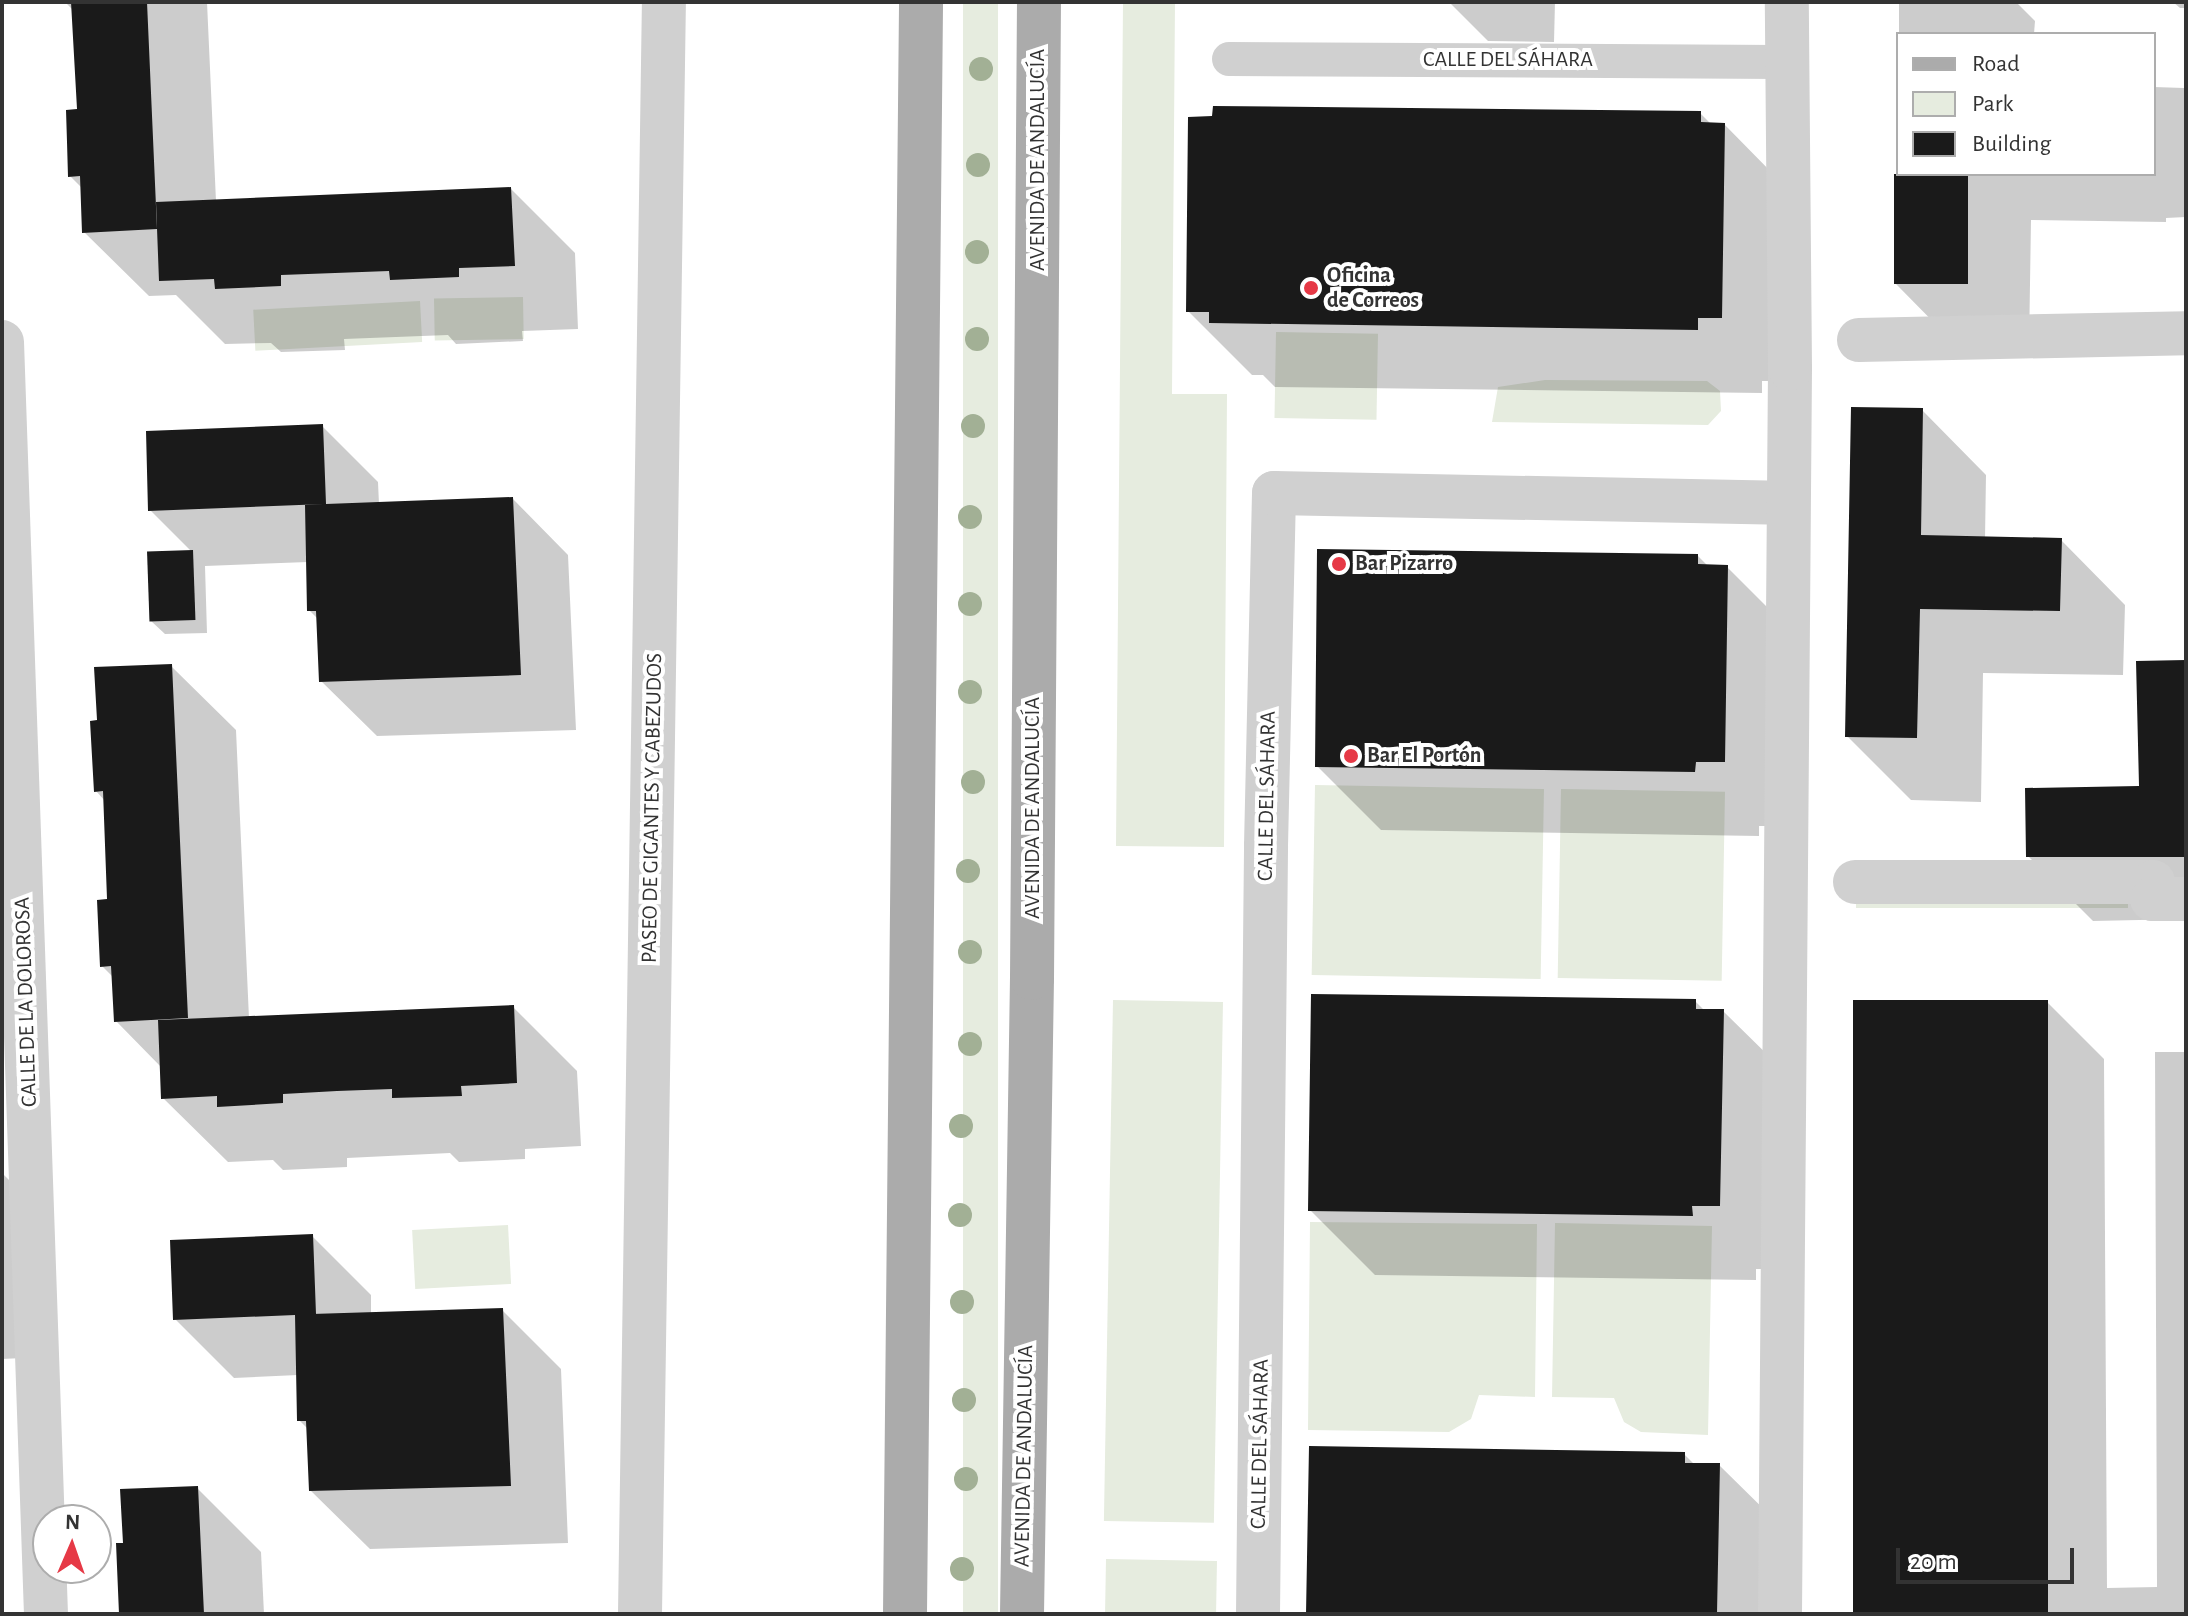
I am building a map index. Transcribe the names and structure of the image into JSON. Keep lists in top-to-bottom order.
{
  "streets": {
    "main road": ["AVENIDA DE ANDALUCÍA"],
    "street": ["CALLE DEL SÁHARA", "PASEO DE GIGANTES Y CABEZUDOS", "CALLE DE LA DOLOROSA"]
  },
  "places": ["Oficina de Correos", "Bar Pizarro", "Bar El Portón"],
  "legend": ["Road", "Park", "Building"],
  "scale_bar": "20 m",
  "north": "top"
}
